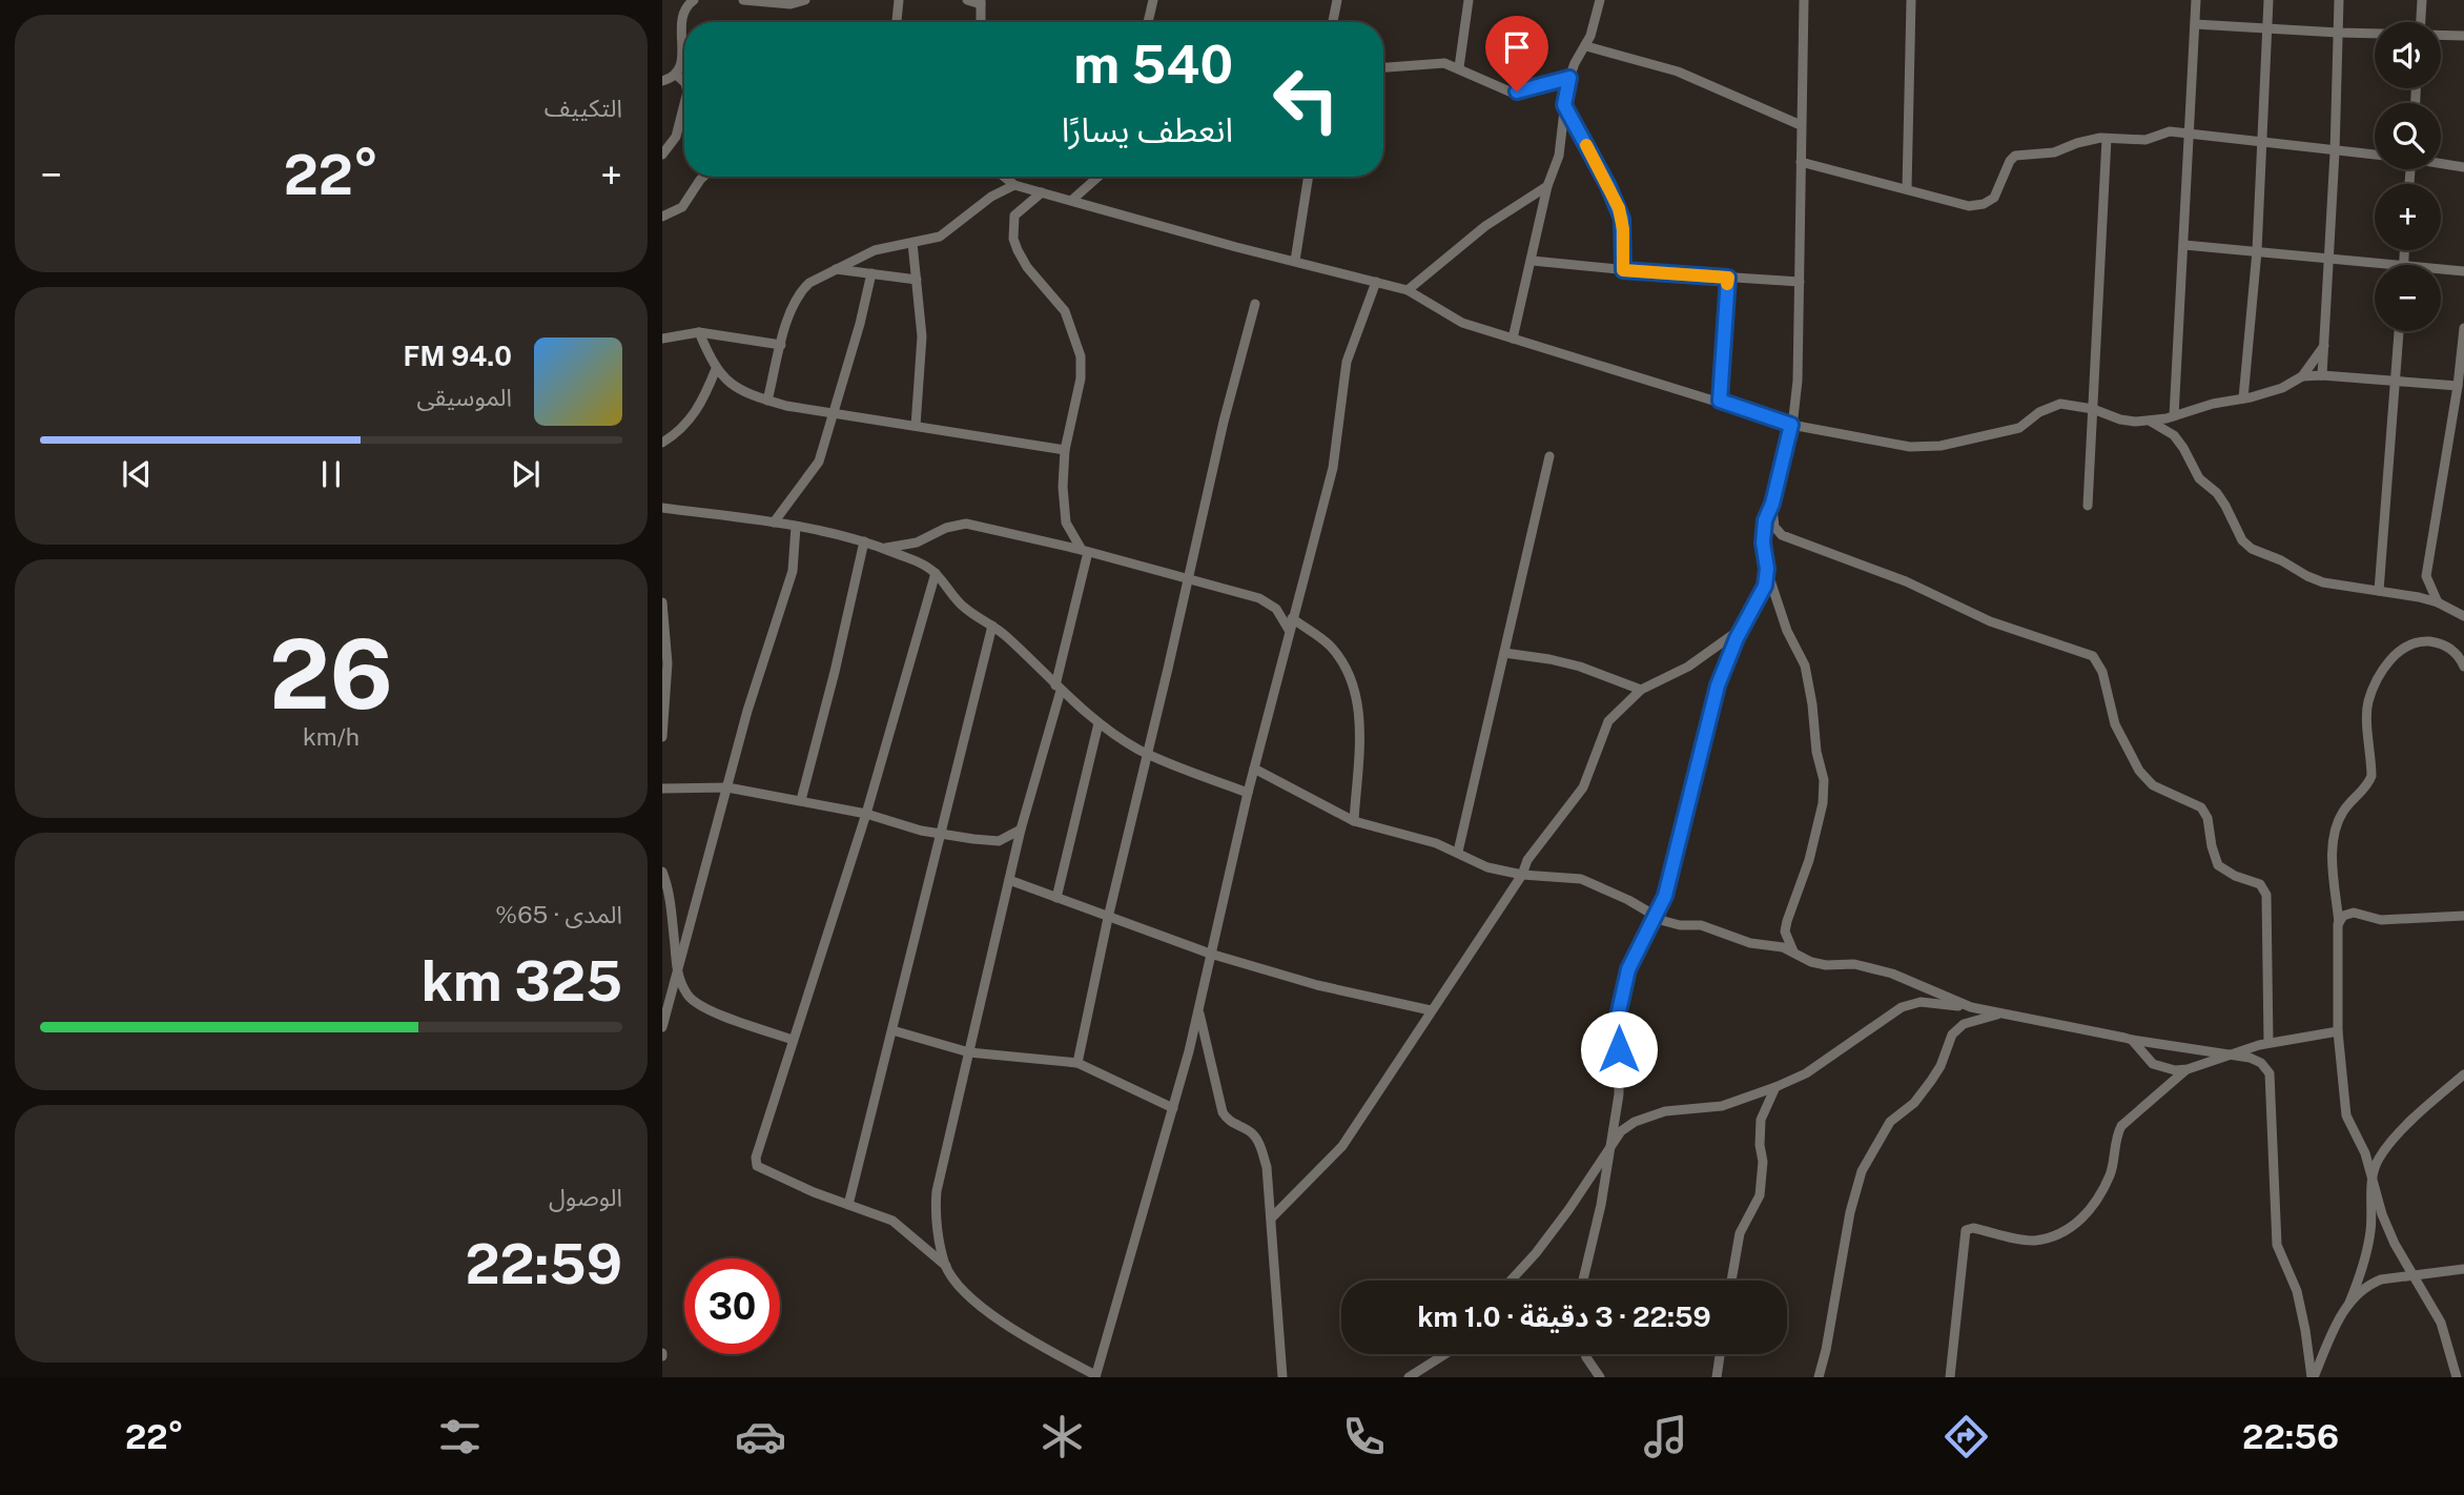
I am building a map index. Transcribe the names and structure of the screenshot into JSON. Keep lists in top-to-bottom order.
{
  "page": {
    "tile": [
      "التكييف",
      ["26", "km/h"],
      ["المدى · 65%", "325 km"],
      ["الوصول", "22:59"]
    ],
    "map_buttons": ["+", "−"],
    "turn": ["540 m", "انعطف يسارًا"],
    "heat": ["−", "22°", "+"],
    "song": ["94.0 FM", "الموسيقى"],
    "limit": "30",
    "trip": "22:59 · 3 دقيقة · 1.0 km",
    "tabs": ["22:56", "22°"]
  }
}
